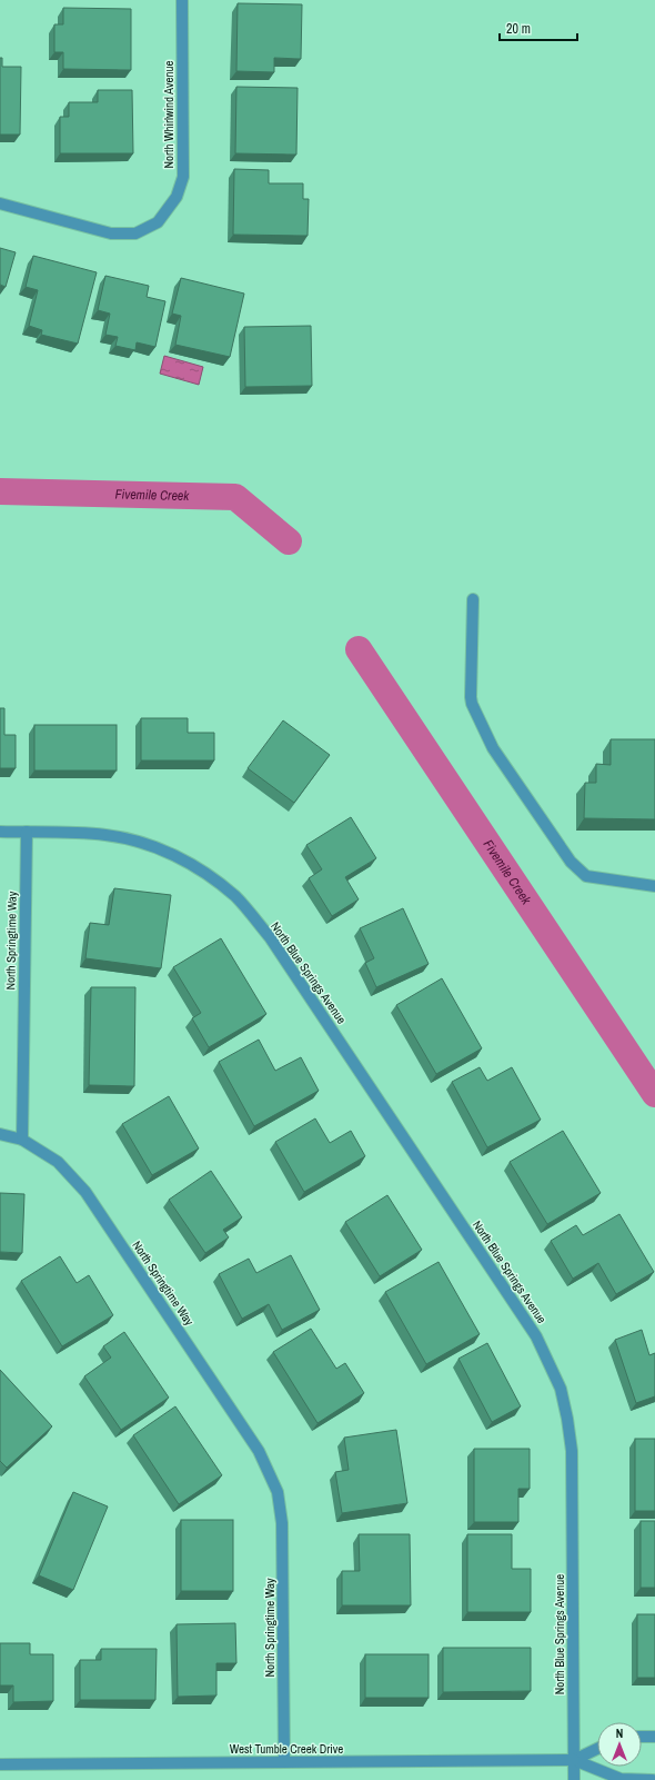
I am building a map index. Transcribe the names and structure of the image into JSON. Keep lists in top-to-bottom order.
{
  "streets": {
    "street": [
      "North Whirlwind Avenue",
      "North Springtime Way",
      "North Blue Springs Avenue",
      "West Tumble Creek Drive"
    ]
  },
  "crossings": [
    ["North Springtime Way", "North Blue Springs Avenue"],
    ["North Springtime Way", "West Tumble Creek Drive"],
    ["North Blue Springs Avenue", "West Tumble Creek Drive"]
  ],
  "water": ["Fivemile Creek"],
  "scale_bar": "20 m",
  "north": "top"
}
